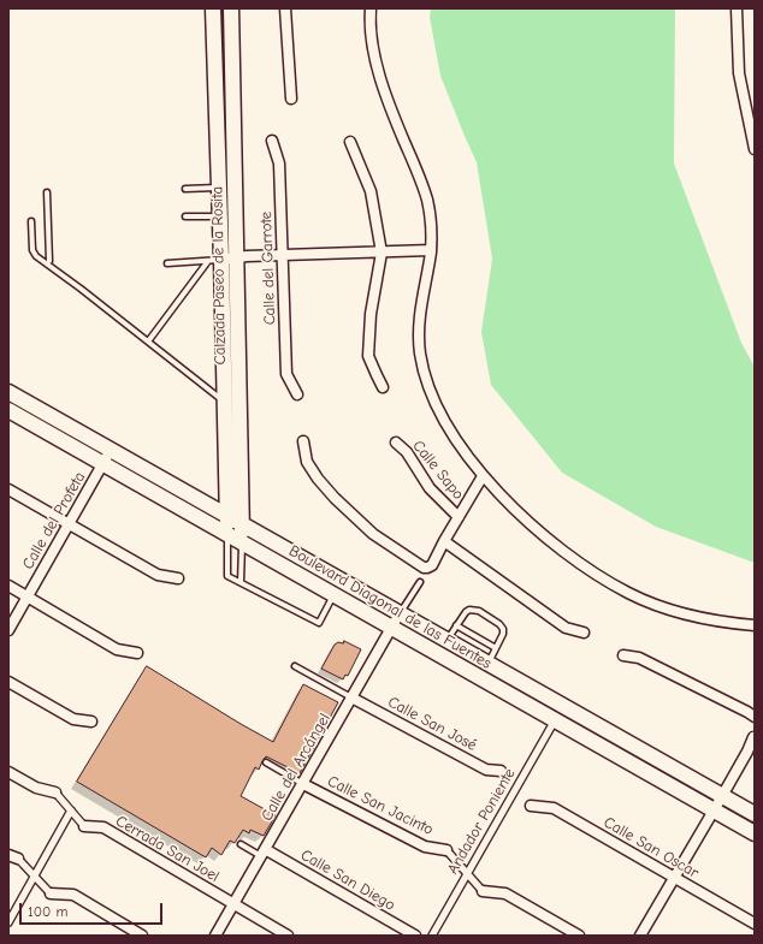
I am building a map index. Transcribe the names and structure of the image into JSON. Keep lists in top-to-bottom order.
{
  "streets": {
    "main road": ["Calzada Paseo de la Rosita", "Boulevard Diagonal de las Fuentes"],
    "street": [
      "Calle del Garrote",
      "Calle Sapo",
      "Calle del Profeta",
      "Calle San José",
      "Calle del Arcángel",
      "Calle San Jacinto",
      "Andador Poniente",
      "Calle San Oscar",
      "Cerrada San Joel",
      "Calle San Diego"
    ]
  },
  "crossings": [
    ["Calzada Paseo de la Rosita", "Boulevard Diagonal de las Fuentes"],
    ["Calle del Profeta", "Boulevard Diagonal de las Fuentes"],
    ["Boulevard Diagonal de las Fuentes", "Calle del Arcángel"],
    ["Boulevard Diagonal de las Fuentes", "Andador Poniente"],
    ["Calle San José", "Calle del Arcángel"],
    ["Calle del Arcángel", "Calle San Jacinto"],
    ["Calle del Arcángel", "Cerrada San Joel"],
    ["Calle del Arcángel", "Calle San Diego"]
  ],
  "scale_bar": "100 m"
}
